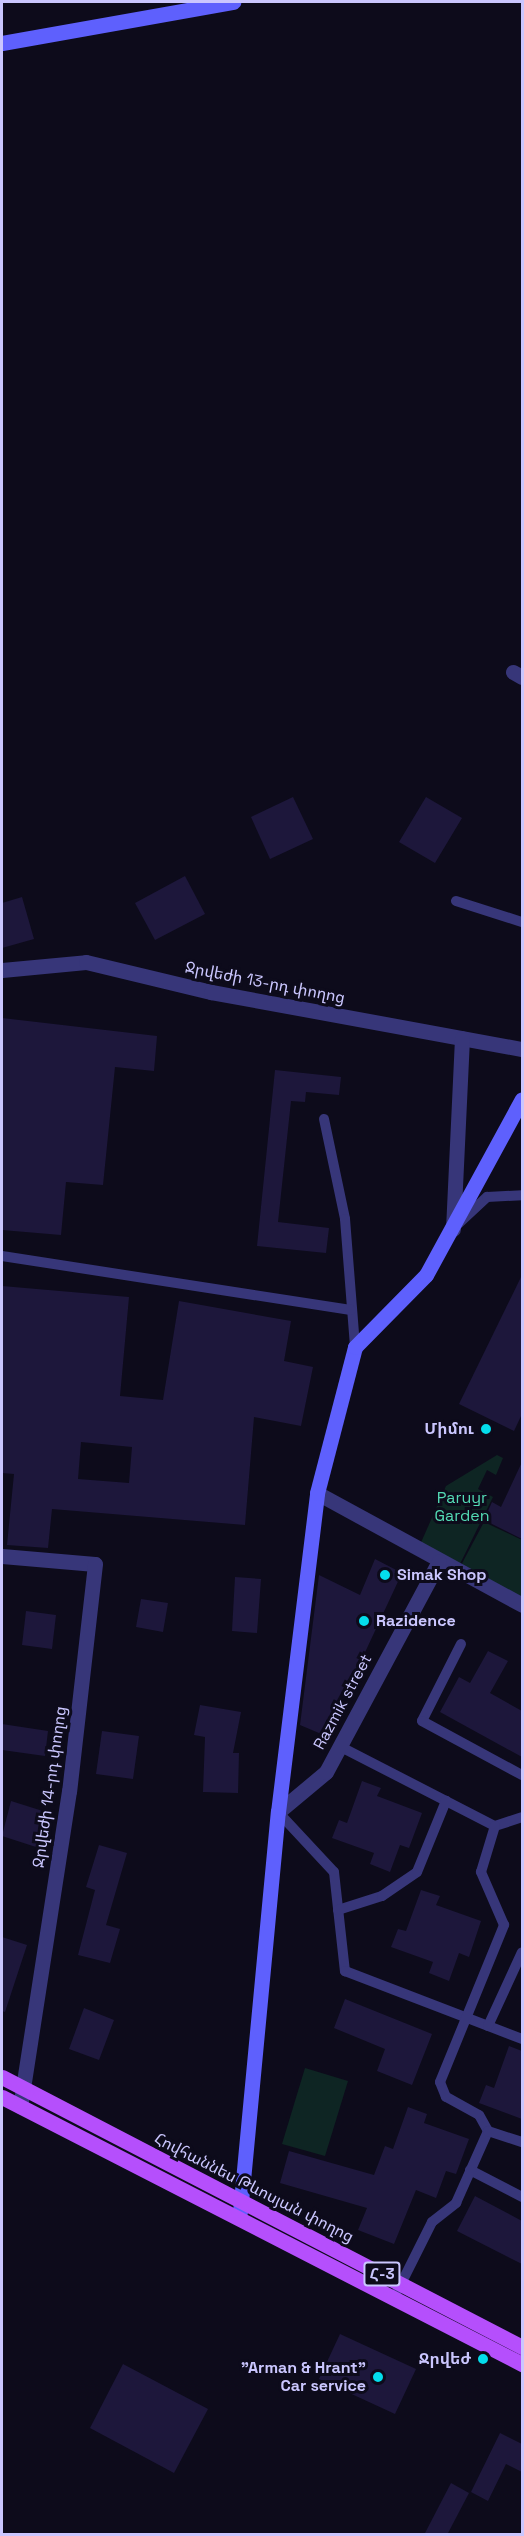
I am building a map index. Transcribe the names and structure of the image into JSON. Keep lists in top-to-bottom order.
{
  "streets": {
    "main road": ["Հովհաննես Թևոսյան փողոց", "Հ-3"],
    "street": ["Ջրվեժի 13-րդ փողոց", "Razmik street", "Ջրվեժի 14-րդ փողոց"]
  },
  "crossings": [
    ["Ջրվեժի 14-րդ փողոց", "Հովհաննես Թևոսյան փողոց"]
  ],
  "parks": ["Paruyr Garden"],
  "places": [
    "Միմու",
    "Simak Shop",
    "Razidence",
    "Ջրվեժ",
    "\"Arman & Hrant\" Car service"
  ]
}
